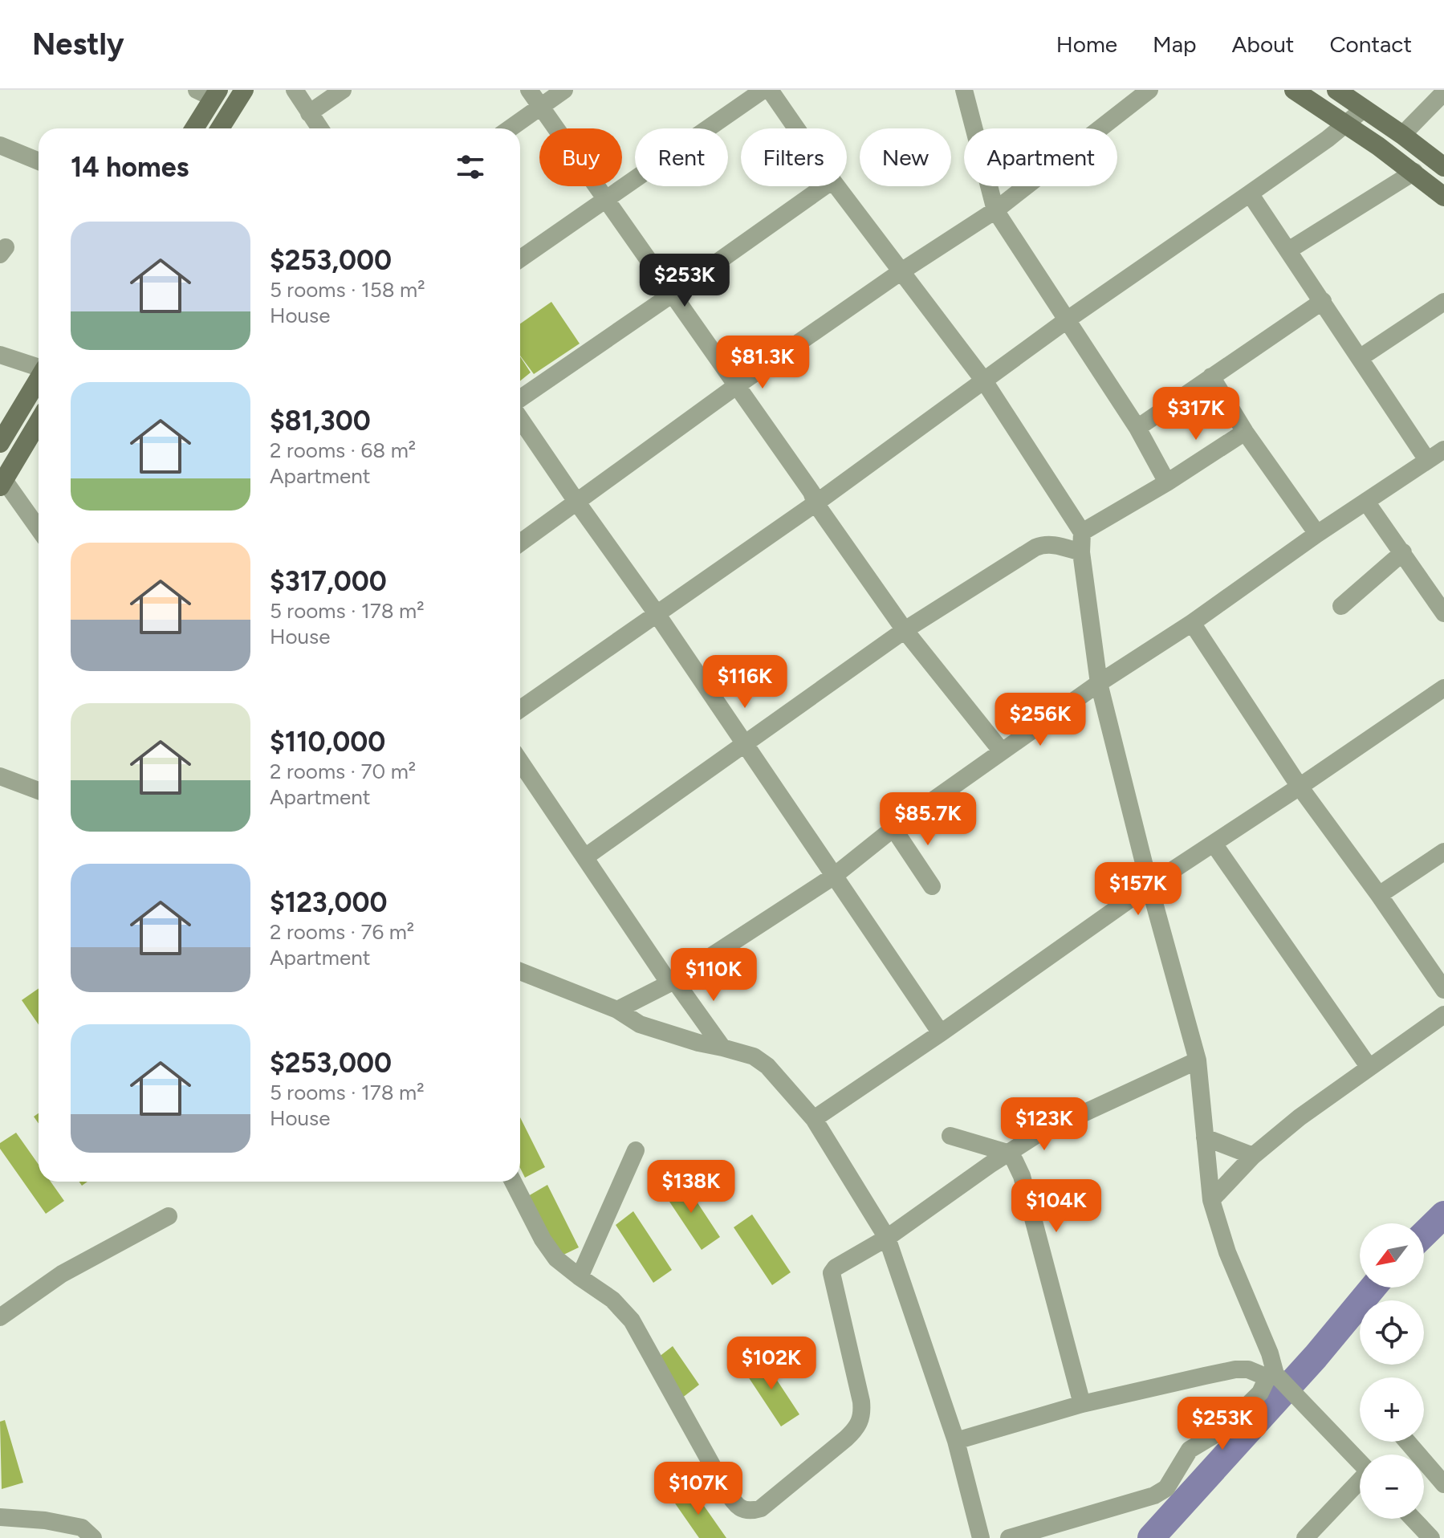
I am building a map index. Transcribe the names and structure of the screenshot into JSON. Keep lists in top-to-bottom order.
{
  "north": "bottom left",
  "page": {
    "header": "Nestly",
    "nav": [
      "Home",
      "Map",
      "About",
      "Contact"
    ],
    "chip": [
      "Buy",
      "Rent",
      "Filters",
      "New",
      "Apartment"
    ],
    "heading": "14 homes",
    "list": [
      {
        "name": "$253,000",
        "note": "5 rooms · 158 m² · House"
      },
      {
        "name": "$81,300",
        "note": "2 rooms · 68 m² · Apartment"
      },
      {
        "name": "$317,000",
        "note": "5 rooms · 178 m² · House"
      },
      {
        "name": "$110,000",
        "note": "2 rooms · 70 m² · Apartment"
      },
      {
        "name": "$123,000",
        "note": "2 rooms · 76 m² · Apartment"
      },
      {
        "name": "$253,000",
        "note": "5 rooms · 178 m² · House"
      }
    ],
    "price": [
      "$253K",
      "$81.3K",
      "$317K",
      "$116K",
      "$256K",
      "$85.7K",
      "$157K",
      "$110K",
      "$123K",
      "$138K",
      "$104K",
      "$102K",
      "$253K",
      "$107K"
    ],
    "map_buttons": ["+", "−"]
  }
}
